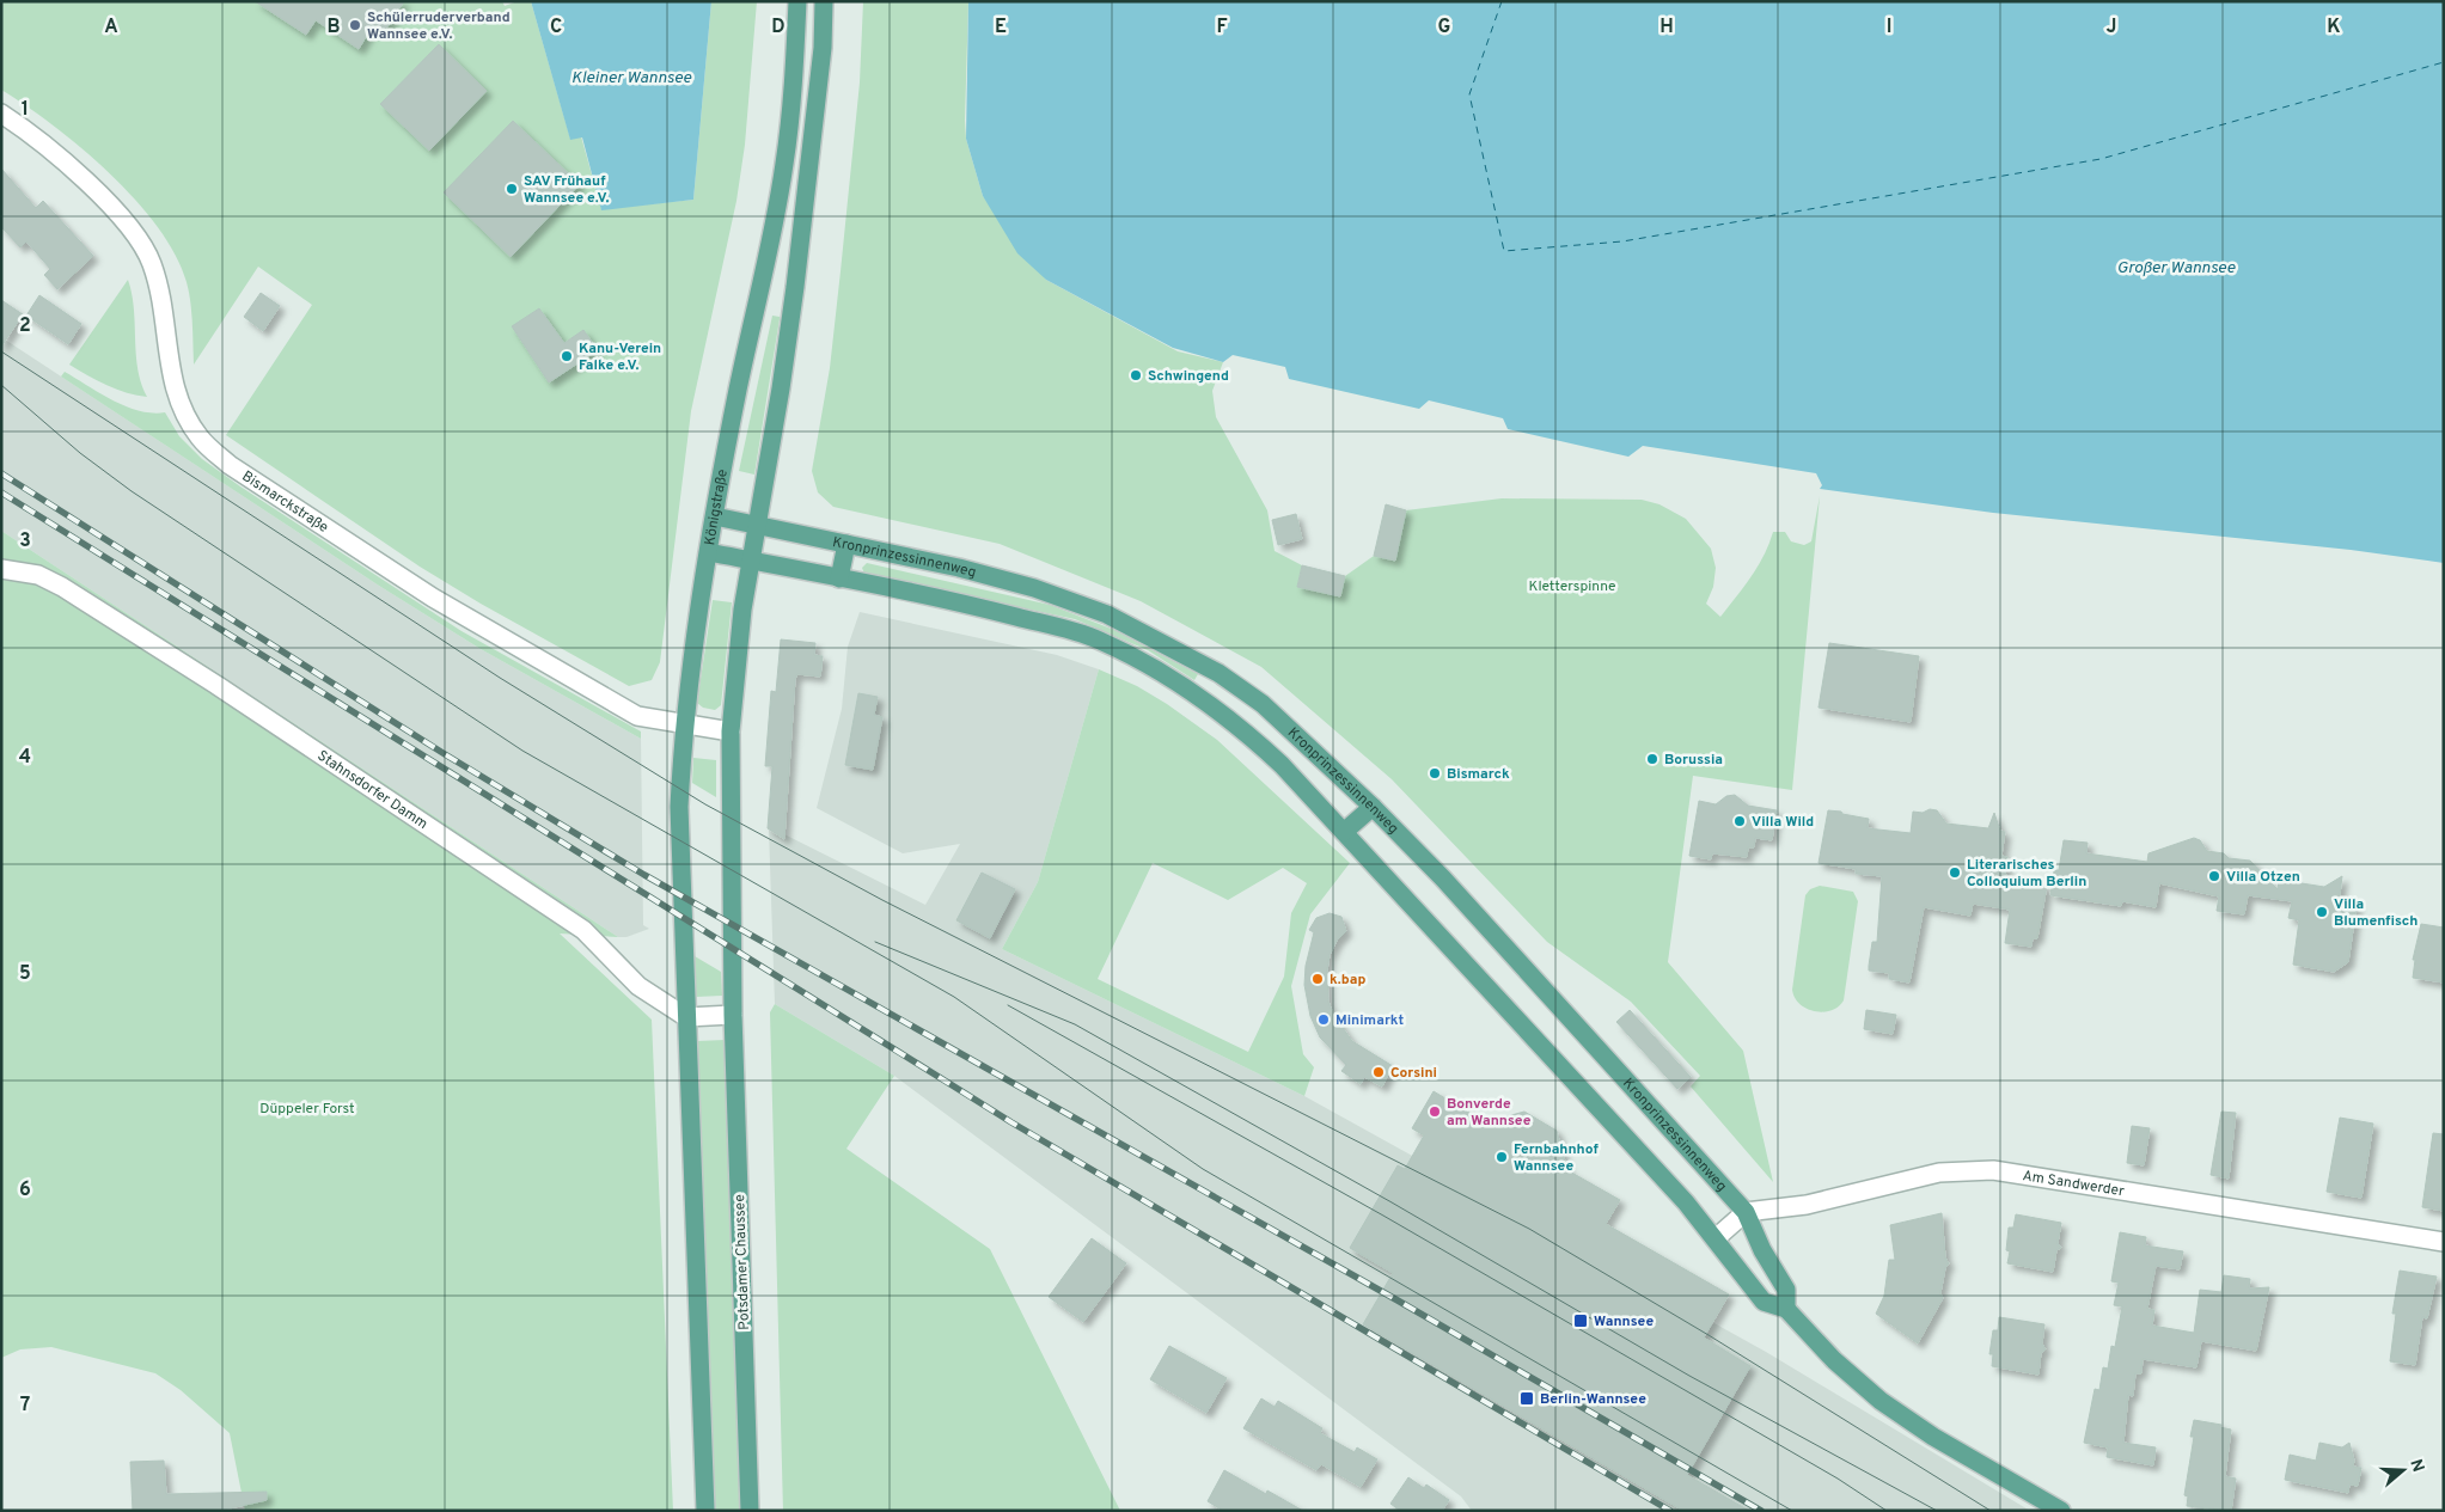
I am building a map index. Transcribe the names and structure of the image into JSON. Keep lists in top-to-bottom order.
{
  "streets": {
    "main road": ["Königstraße", "Kronprinzessinnenweg", "Potsdamer Chaussee"],
    "street": ["Bismarckstraße", "Stahnsdorfer Damm", "Am Sandwerder"]
  },
  "crossings": [
    ["Bismarckstraße", "Königstraße"],
    ["Königstraße", "Kronprinzessinnenweg"],
    ["Königstraße", "Stahnsdorfer Damm"],
    ["Kronprinzessinnenweg", "Am Sandwerder"]
  ],
  "water": ["Kleiner Wannsee", "Großer Wannsee"],
  "parks": ["Kletterspinne", "Düppeler Forst"],
  "places": {
    "other": [
      "Schülerruderverband Wannsee e.V.",
      "SAV Frühauf Wannsee e.V.",
      "Kanu-Verein Falke e.V.",
      "Schwingend",
      "Borussia",
      "Bismarck",
      "Villa Wild",
      "Literarisches Colloquium Berlin",
      "Villa Otzen",
      "Villa Blumenfisch",
      "k.bap",
      "Minimarkt",
      "Corsini",
      "Bonverde am Wannsee",
      "Fernbahnhof Wannsee"
    ],
    "transit": ["Wannsee", "Berlin-Wannsee"]
  },
  "north": "right",
  "grid": {
    "columns": [
      "A",
      "B",
      "C",
      "D",
      "E",
      "F",
      "G",
      "H",
      "I",
      "J",
      "K"
    ],
    "rows": [
      "1",
      "2",
      "3",
      "4",
      "5",
      "6",
      "7"
    ]
  }
}
